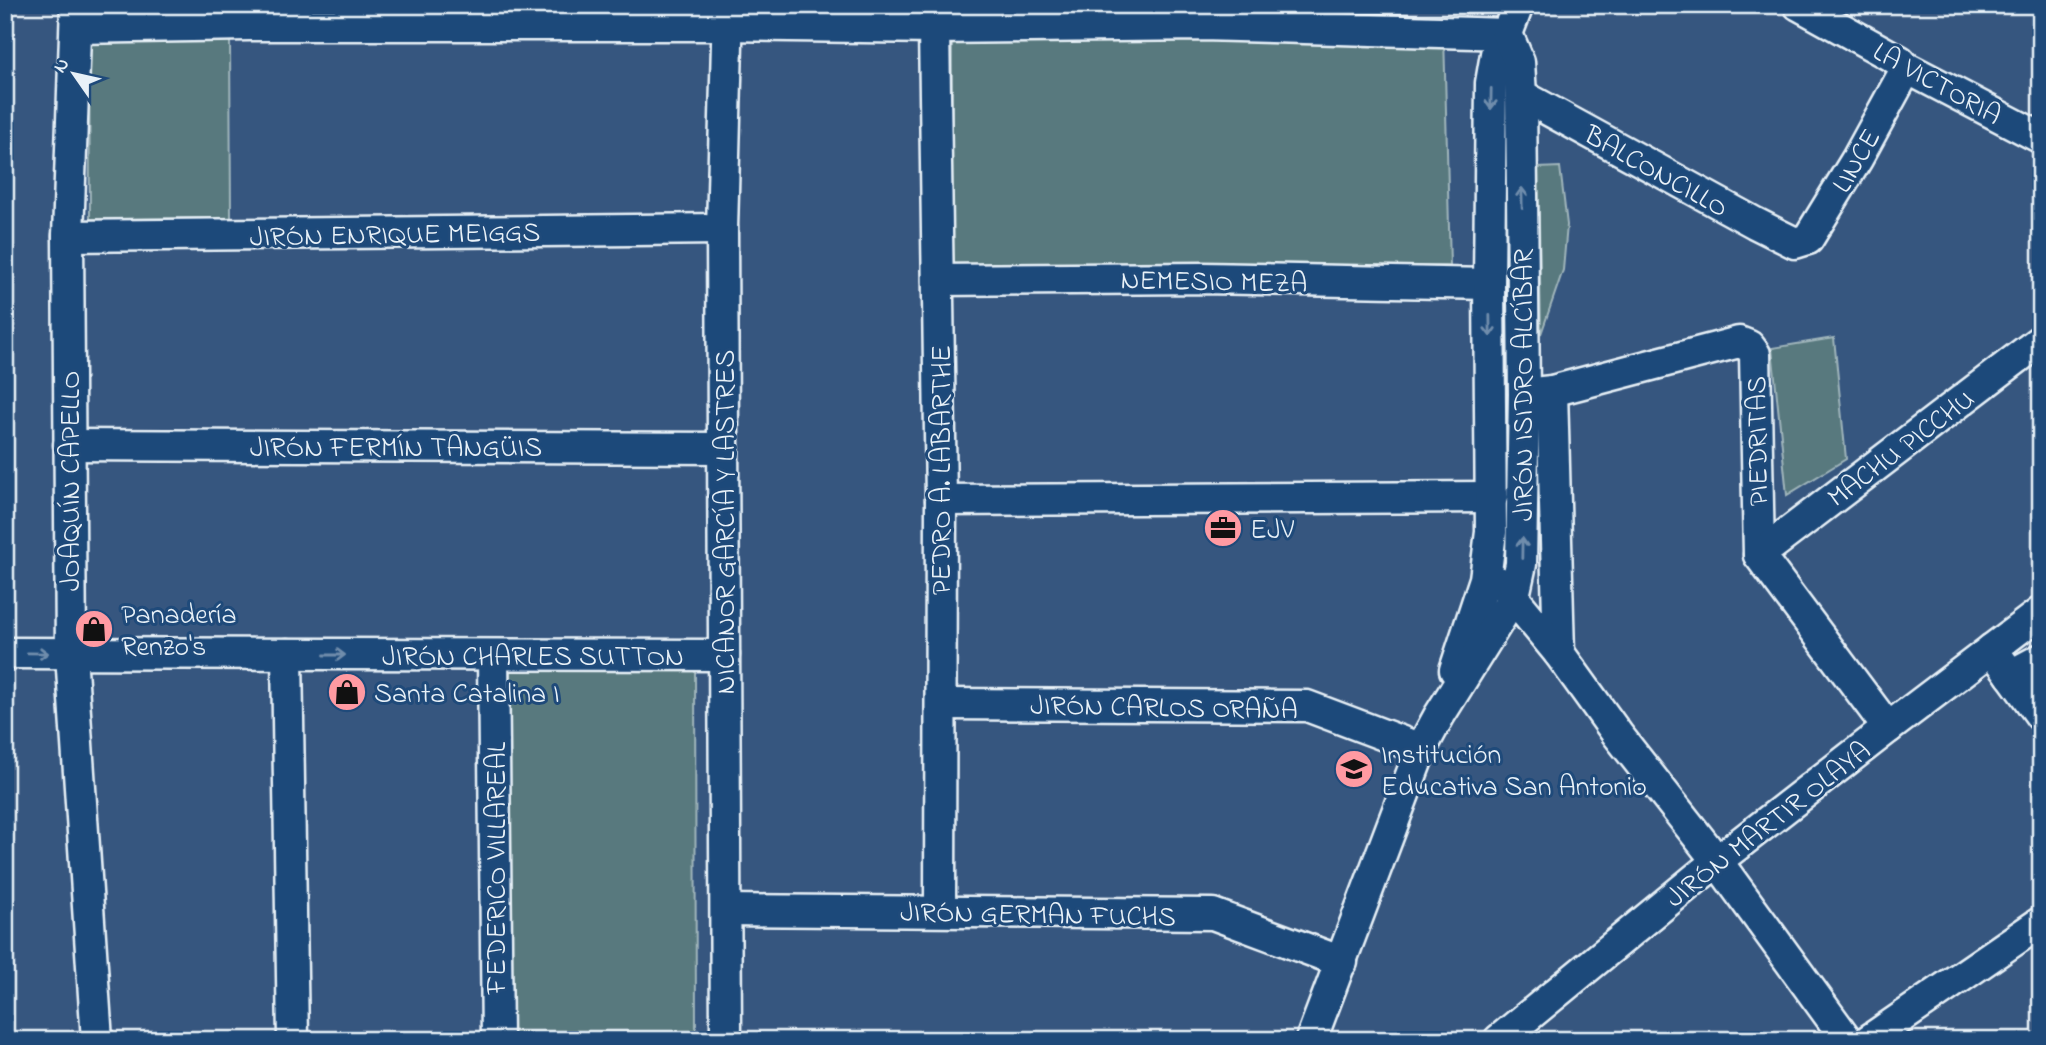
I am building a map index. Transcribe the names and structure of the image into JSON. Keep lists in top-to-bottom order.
{
  "streets": {
    "street": [
      "LA VICTORIA",
      "LINCE",
      "BALCONCILLO",
      "JIRÓN ENRIQUE MEIGGS",
      "NEMESIO MEZA",
      "JIRÓN ISIDRO ALCÍBAR",
      "PIEDRITAS",
      "JIRÓN FERMÍN TANGÜIS",
      "MACHU PICCHU",
      "PEDRO A. LABARTHE",
      "JOAQUÍN CAPELLO",
      "NICANOR GARCÍA Y LASTRES",
      "JIRÓN CHARLES SUTTON",
      "JIRÓN CARLOS ORAÑA",
      "JIRÓN MARTIR OLAYA",
      "FEDERICO VILLAREAL",
      "JIRÓN GERMAN FUCHS"
    ]
  },
  "crossings": [
    ["LA VICTORIA", "LINCE"],
    ["LINCE", "BALCONCILLO"],
    ["BALCONCILLO", "JIRÓN ISIDRO ALCÍBAR"],
    ["JIRÓN ENRIQUE MEIGGS", "JOAQUÍN CAPELLO"],
    ["JIRÓN ENRIQUE MEIGGS", "NICANOR GARCÍA Y LASTRES"],
    ["NEMESIO MEZA", "JIRÓN ISIDRO ALCÍBAR"],
    ["NEMESIO MEZA", "PEDRO A. LABARTHE"],
    ["JIRÓN ISIDRO ALCÍBAR", "PIEDRITAS"],
    ["JIRÓN ISIDRO ALCÍBAR", "JIRÓN CARLOS ORAÑA"],
    ["JIRÓN ISIDRO ALCÍBAR", "JIRÓN GERMAN FUCHS"],
    ["PIEDRITAS", "MACHU PICCHU"],
    ["JIRÓN FERMÍN TANGÜIS", "JOAQUÍN CAPELLO"],
    ["JIRÓN FERMÍN TANGÜIS", "NICANOR GARCÍA Y LASTRES"],
    ["PEDRO A. LABARTHE", "JIRÓN CARLOS ORAÑA"],
    ["PEDRO A. LABARTHE", "JIRÓN GERMAN FUCHS"],
    ["JOAQUÍN CAPELLO", "JIRÓN CHARLES SUTTON"],
    ["NICANOR GARCÍA Y LASTRES", "JIRÓN CHARLES SUTTON"],
    ["NICANOR GARCÍA Y LASTRES", "JIRÓN GERMAN FUCHS"],
    ["JIRÓN CHARLES SUTTON", "FEDERICO VILLAREAL"]
  ],
  "one_way": ["JIRÓN CHARLES SUTTON"],
  "places": {
    "office": ["EJV"],
    "shop": ["Panadería Renzo's", "Santa Catalina I"],
    "school or university": ["Institución Educativa San Antonio"]
  },
  "north": "top left"
}
